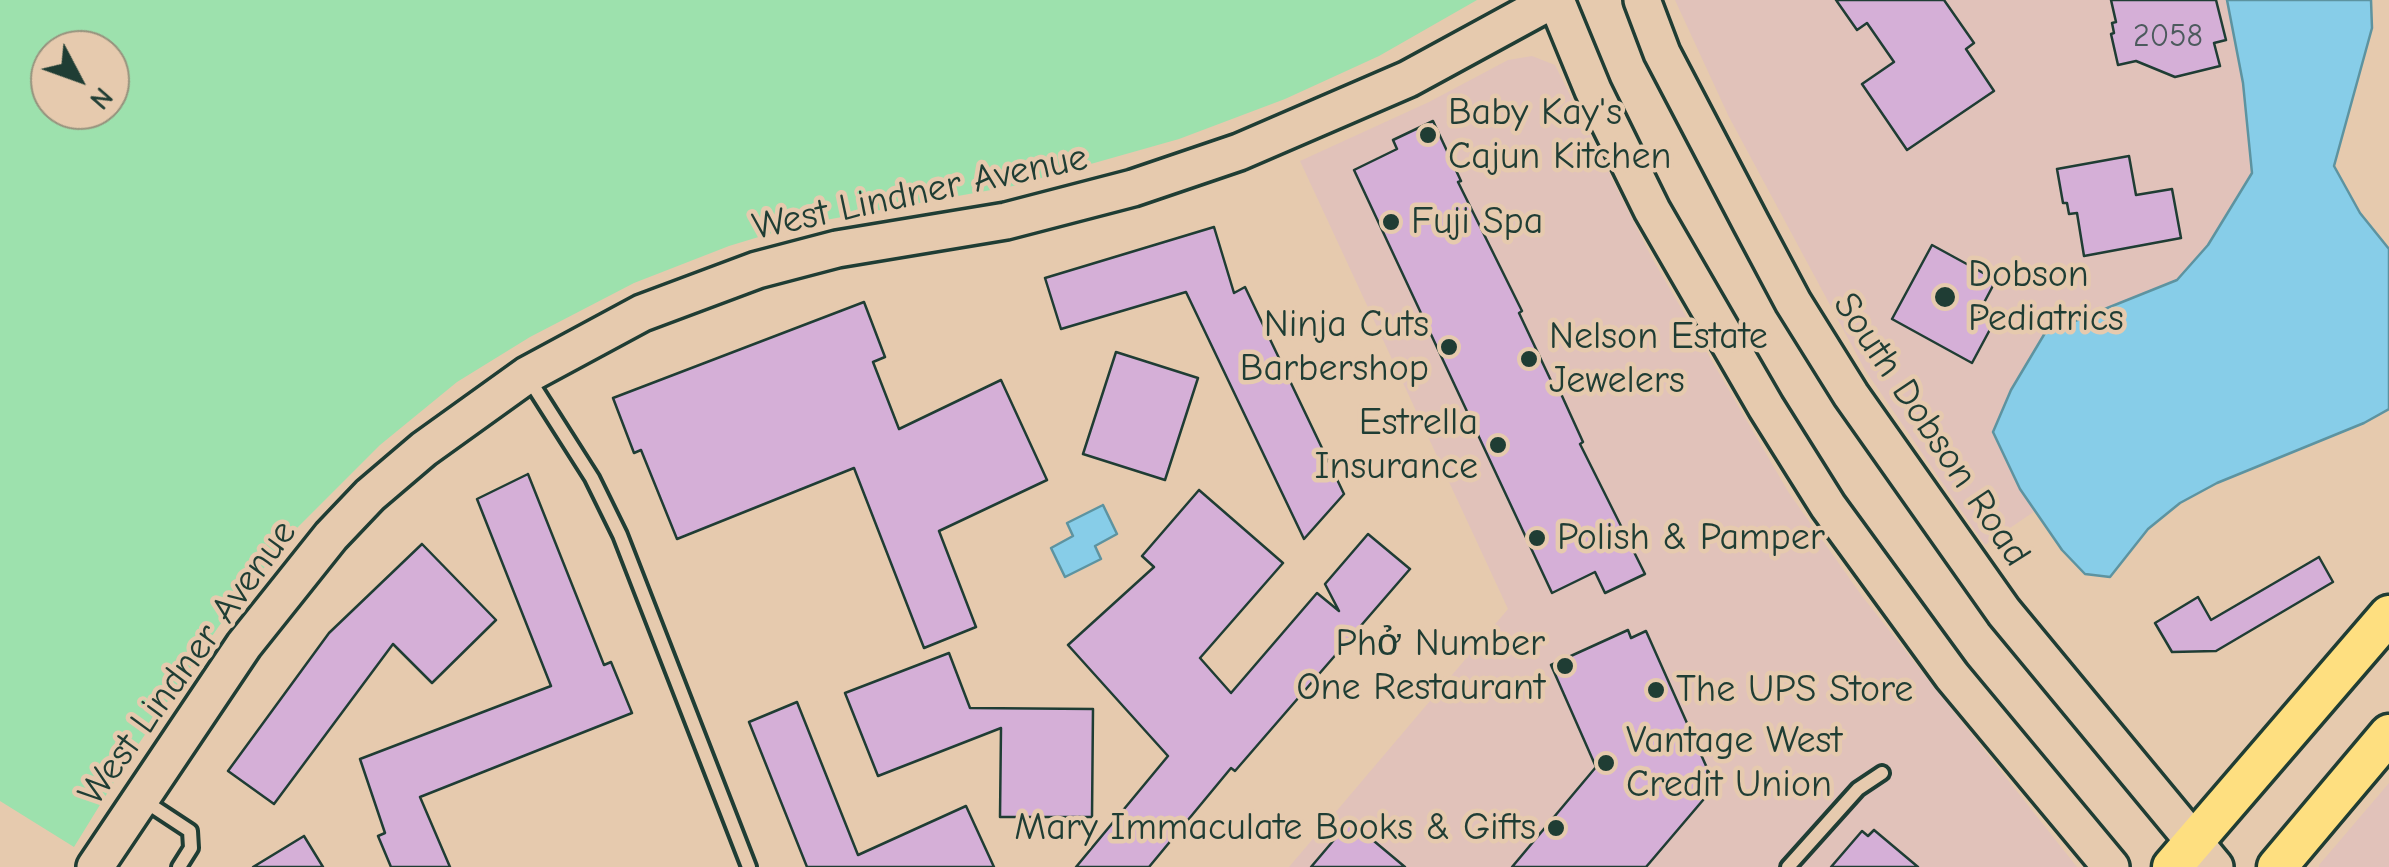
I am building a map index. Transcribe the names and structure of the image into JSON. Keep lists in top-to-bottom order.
{
  "streets": {
    "main road": ["West Lindner Avenue", "South Dobson Road"]
  },
  "places": [
    "Baby Kay's Cajun Kitchen",
    "Fuji Spa",
    "Dobson Pediatrics",
    "Ninja Cuts Barbershop",
    "Nelson Estate Jewelers",
    "Estrella Insurance",
    "Polish & Pamper",
    "Phở Number One Restaurant",
    "The UPS Store",
    "Vantage West Credit Union",
    "Mary Immaculate Books & Gifts"
  ],
  "house_numbers": ["2058"],
  "north": "bottom right"
}
